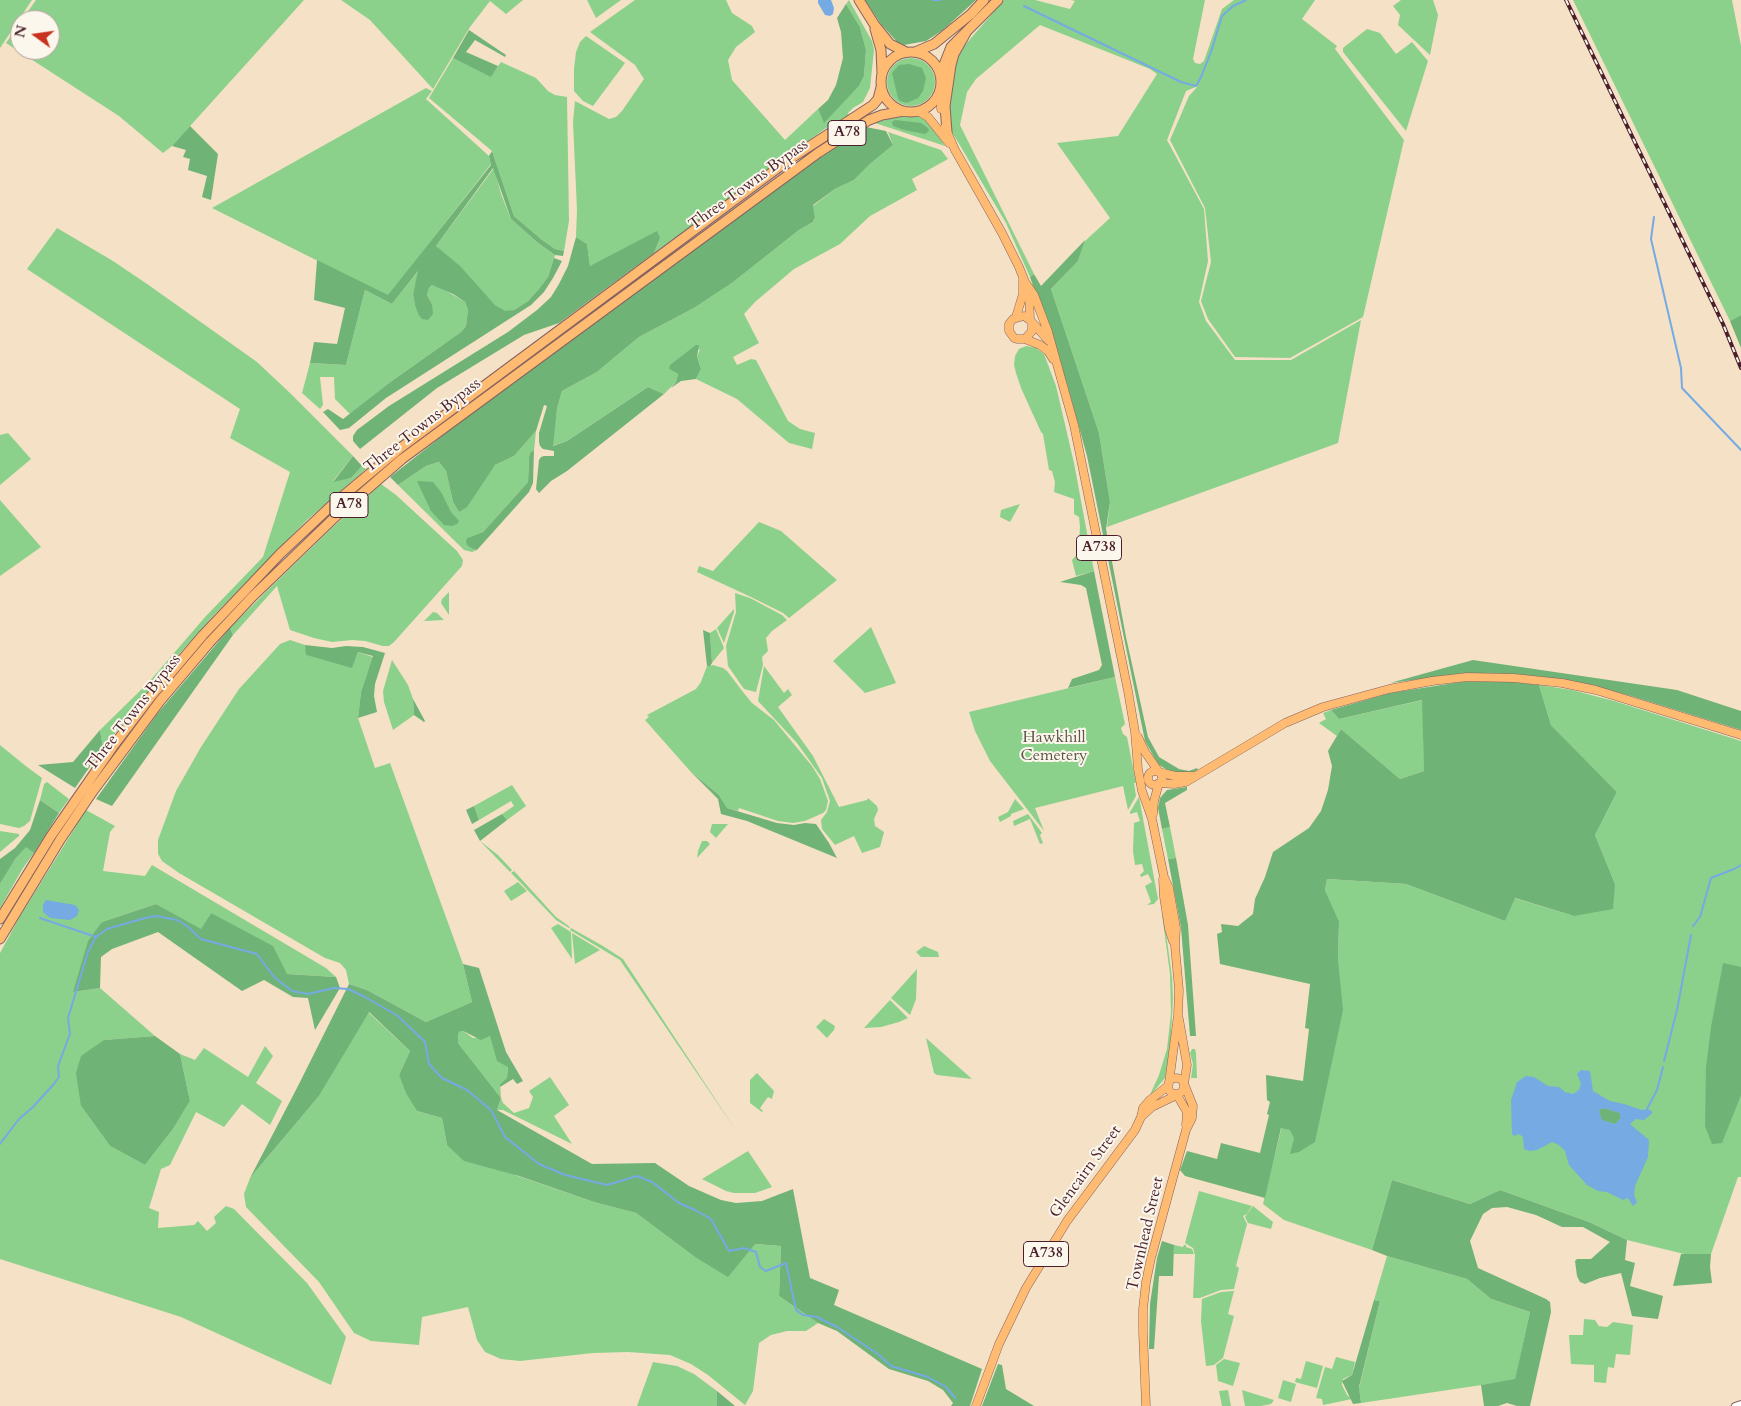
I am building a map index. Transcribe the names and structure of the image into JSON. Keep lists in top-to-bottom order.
{
  "streets": {
    "highway": ["A78", "Three Towns Bypass"],
    "main road": ["A738", "Glencairn Street", "Townhead Street"]
  },
  "crossings": [
    ["A78", "Three Towns Bypass"],
    ["A738", "Glencairn Street"],
    ["A738", "Townhead Street"],
    ["Glencairn Street", "Townhead Street"]
  ],
  "parks": ["Hawkhill Cemetery"],
  "north": "left"
}
